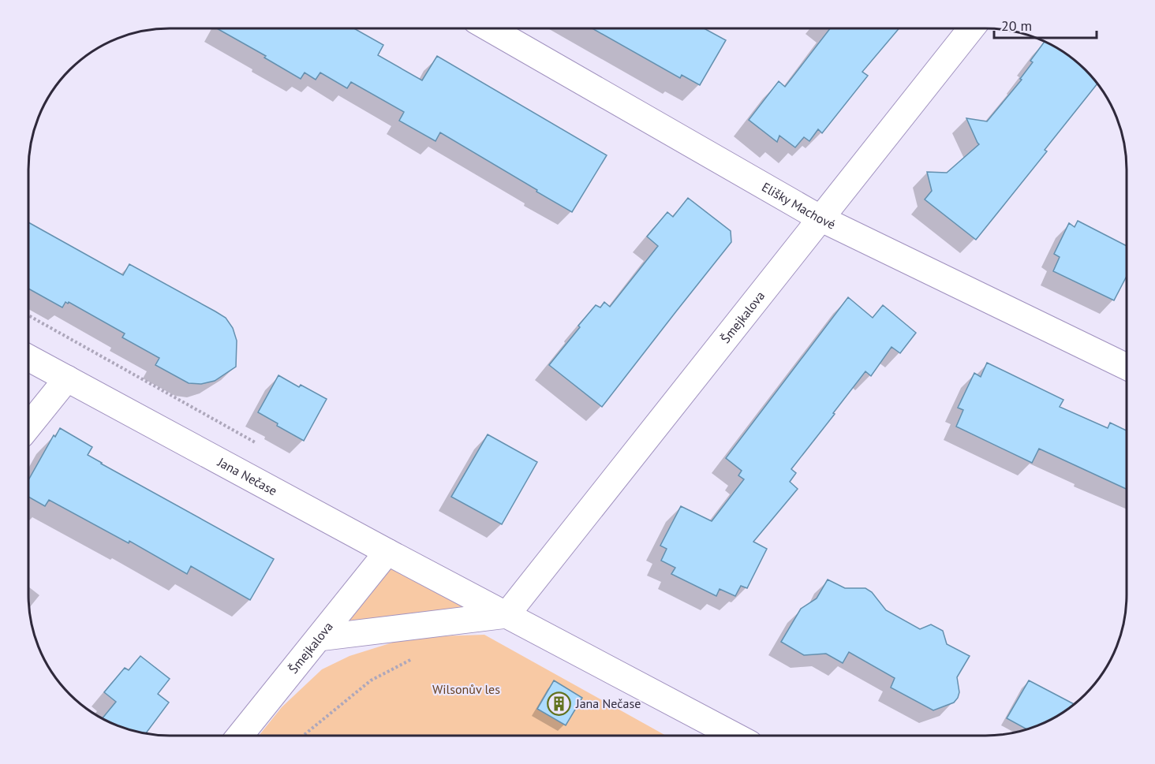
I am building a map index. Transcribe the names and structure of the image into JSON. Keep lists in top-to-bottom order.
{
  "streets": {
    "street": ["Elišky Machové", "Šmejkalova", "Jana Nečase"]
  },
  "crossings": [
    ["Elišky Machové", "Šmejkalova"],
    ["Šmejkalova", "Jana Nečase"]
  ],
  "parks": ["Wilsonův les"],
  "places": {
    "building": ["Jana Nečase"]
  },
  "scale_bar": "20 m"
}
